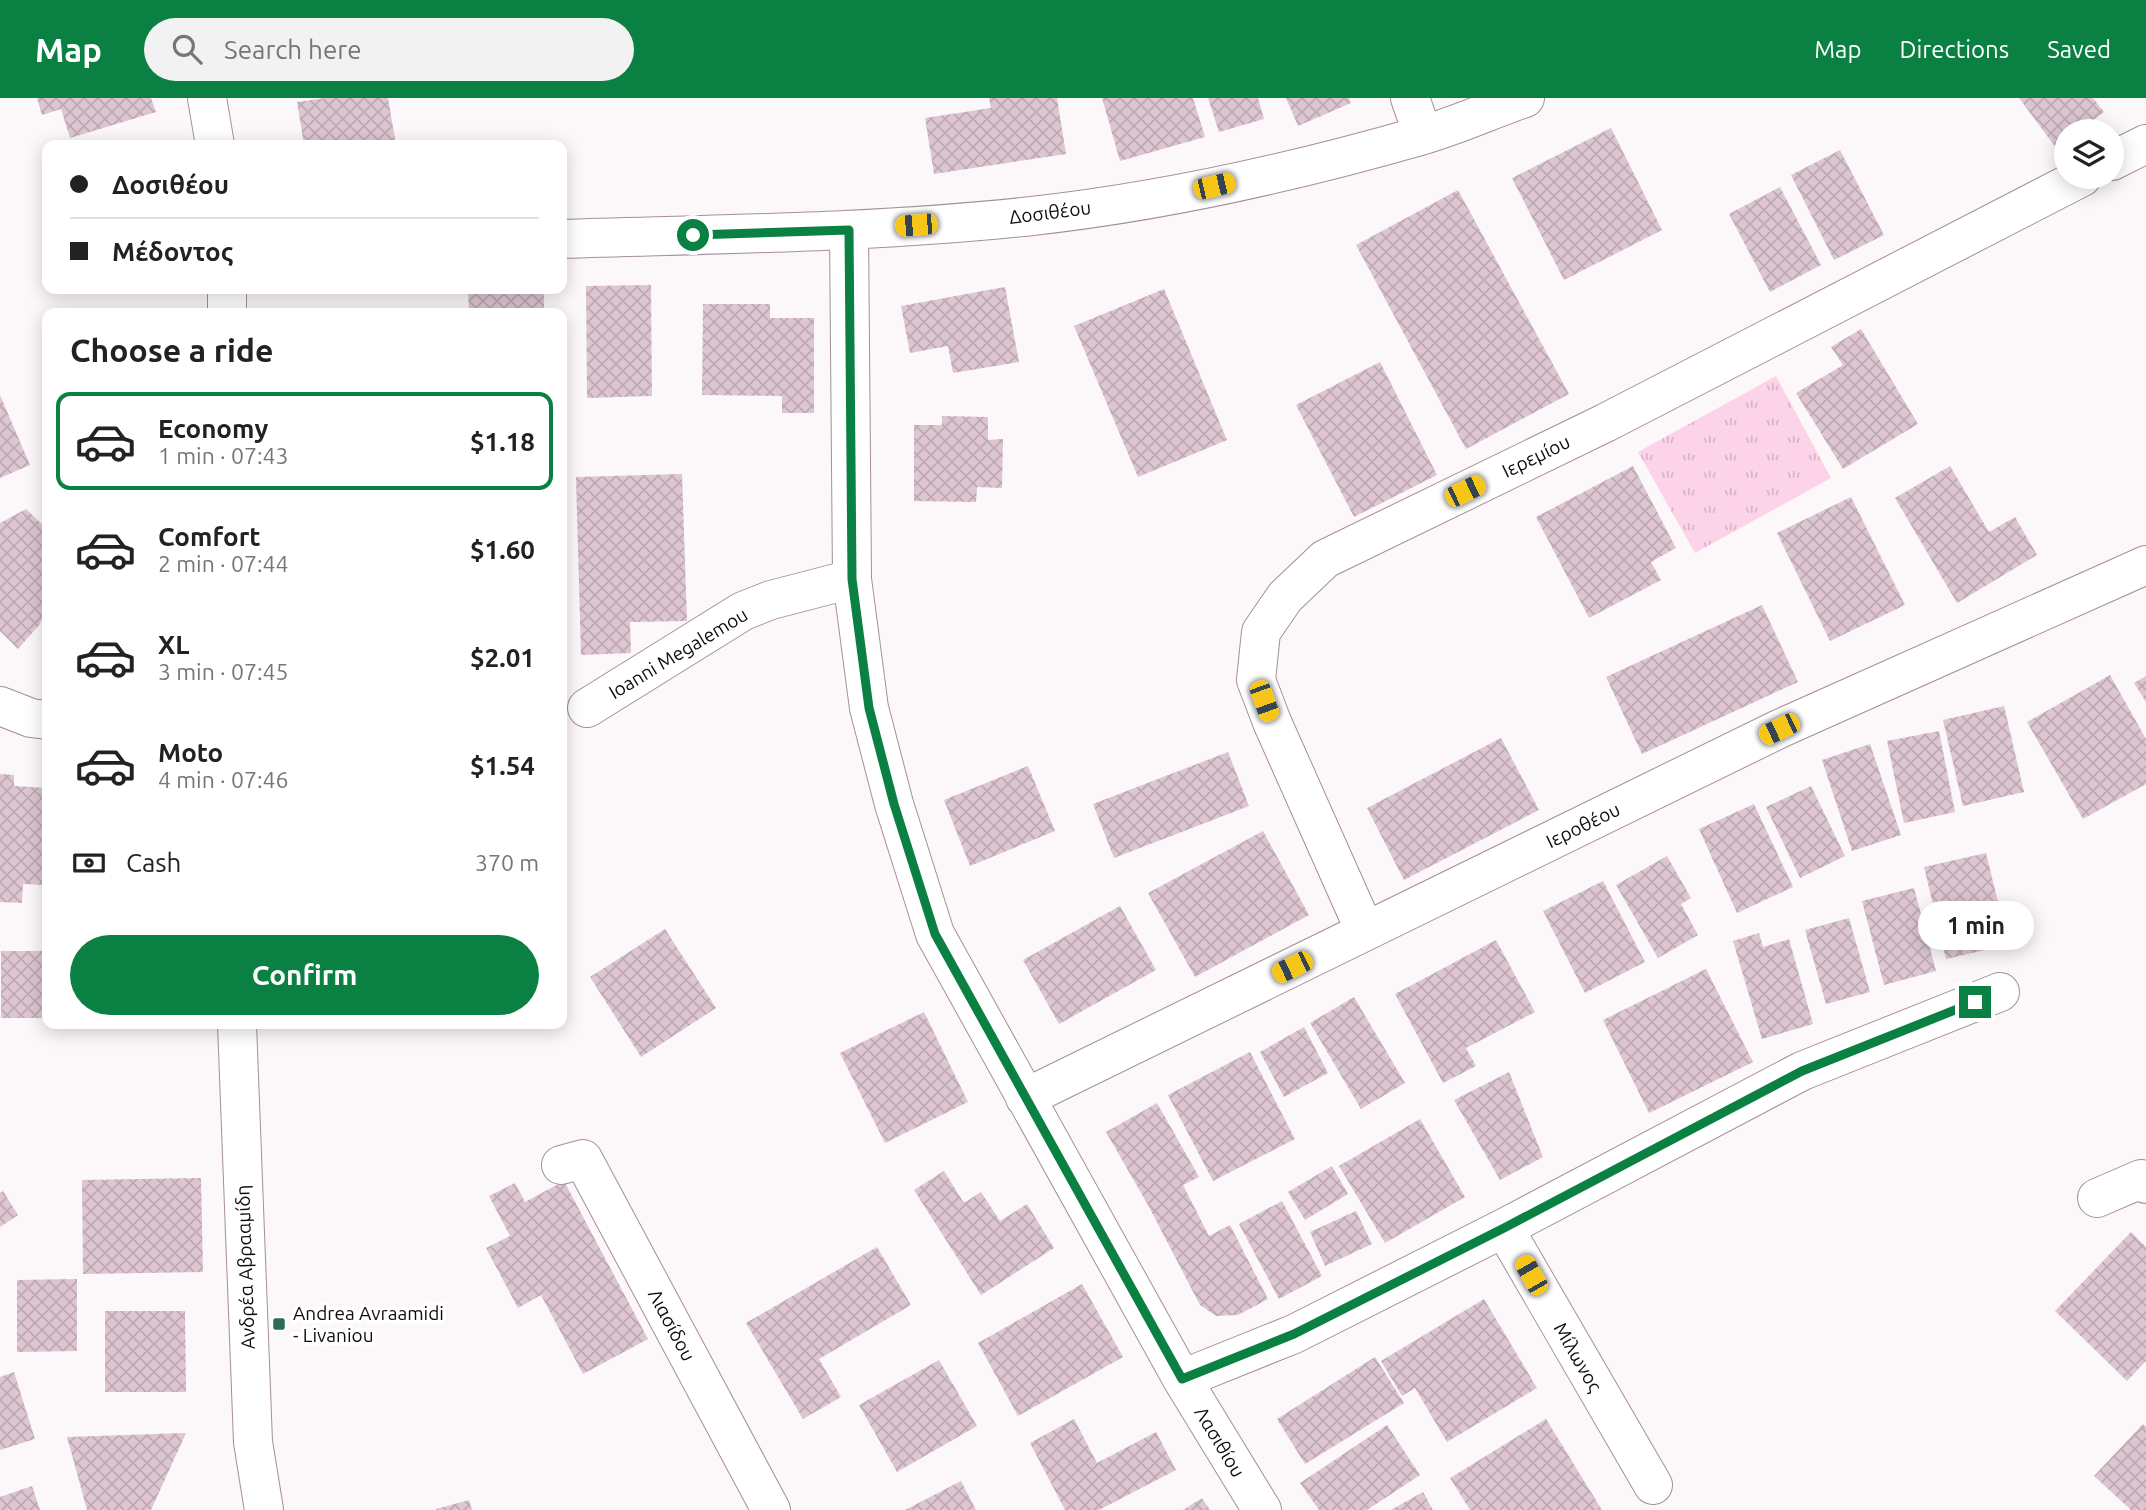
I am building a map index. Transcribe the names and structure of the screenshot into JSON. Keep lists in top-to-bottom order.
{
  "streets": {
    "street": [
      "Δοσιθέου",
      "Ιερεμίου",
      "Ioanni Megalemou",
      "Ιεροθέου",
      "Ανδρέα Αβρααμίδη",
      "Λιασίδου",
      "Μίλωνος",
      "Λασιθίου"
    ]
  },
  "crossings": [
    ["Δοσιθέου", "Λασιθίου"],
    ["Ιερεμίου", "Ιεροθέου"],
    ["Ioanni Megalemou", "Λασιθίου"],
    ["Ιεροθέου", "Λασιθίου"]
  ],
  "places": {
    "transit": ["Andrea Avraamidi - Livaniou"]
  },
  "page": {
    "header": "Map",
    "search": "Search here",
    "nav": ["Map", "Directions", "Saved"],
    "banner": ["Δοσιθέου", "Μέδοντος"],
    "heading": "Choose a ride",
    "list": [
      {
        "name": "Economy",
        "note": "1 min · 07:43",
        "value": "$1.18"
      },
      {
        "name": "Comfort",
        "note": "2 min · 07:44",
        "value": "$1.60"
      },
      {
        "name": "XL",
        "note": "3 min · 07:45",
        "value": "$2.01"
      },
      {
        "name": "Moto",
        "note": "4 min · 07:46",
        "value": "$1.54"
      }
    ],
    "pay": ["Cash", "370 m"],
    "bubble": "1 min",
    "buttons": "Confirm"
  }
}
